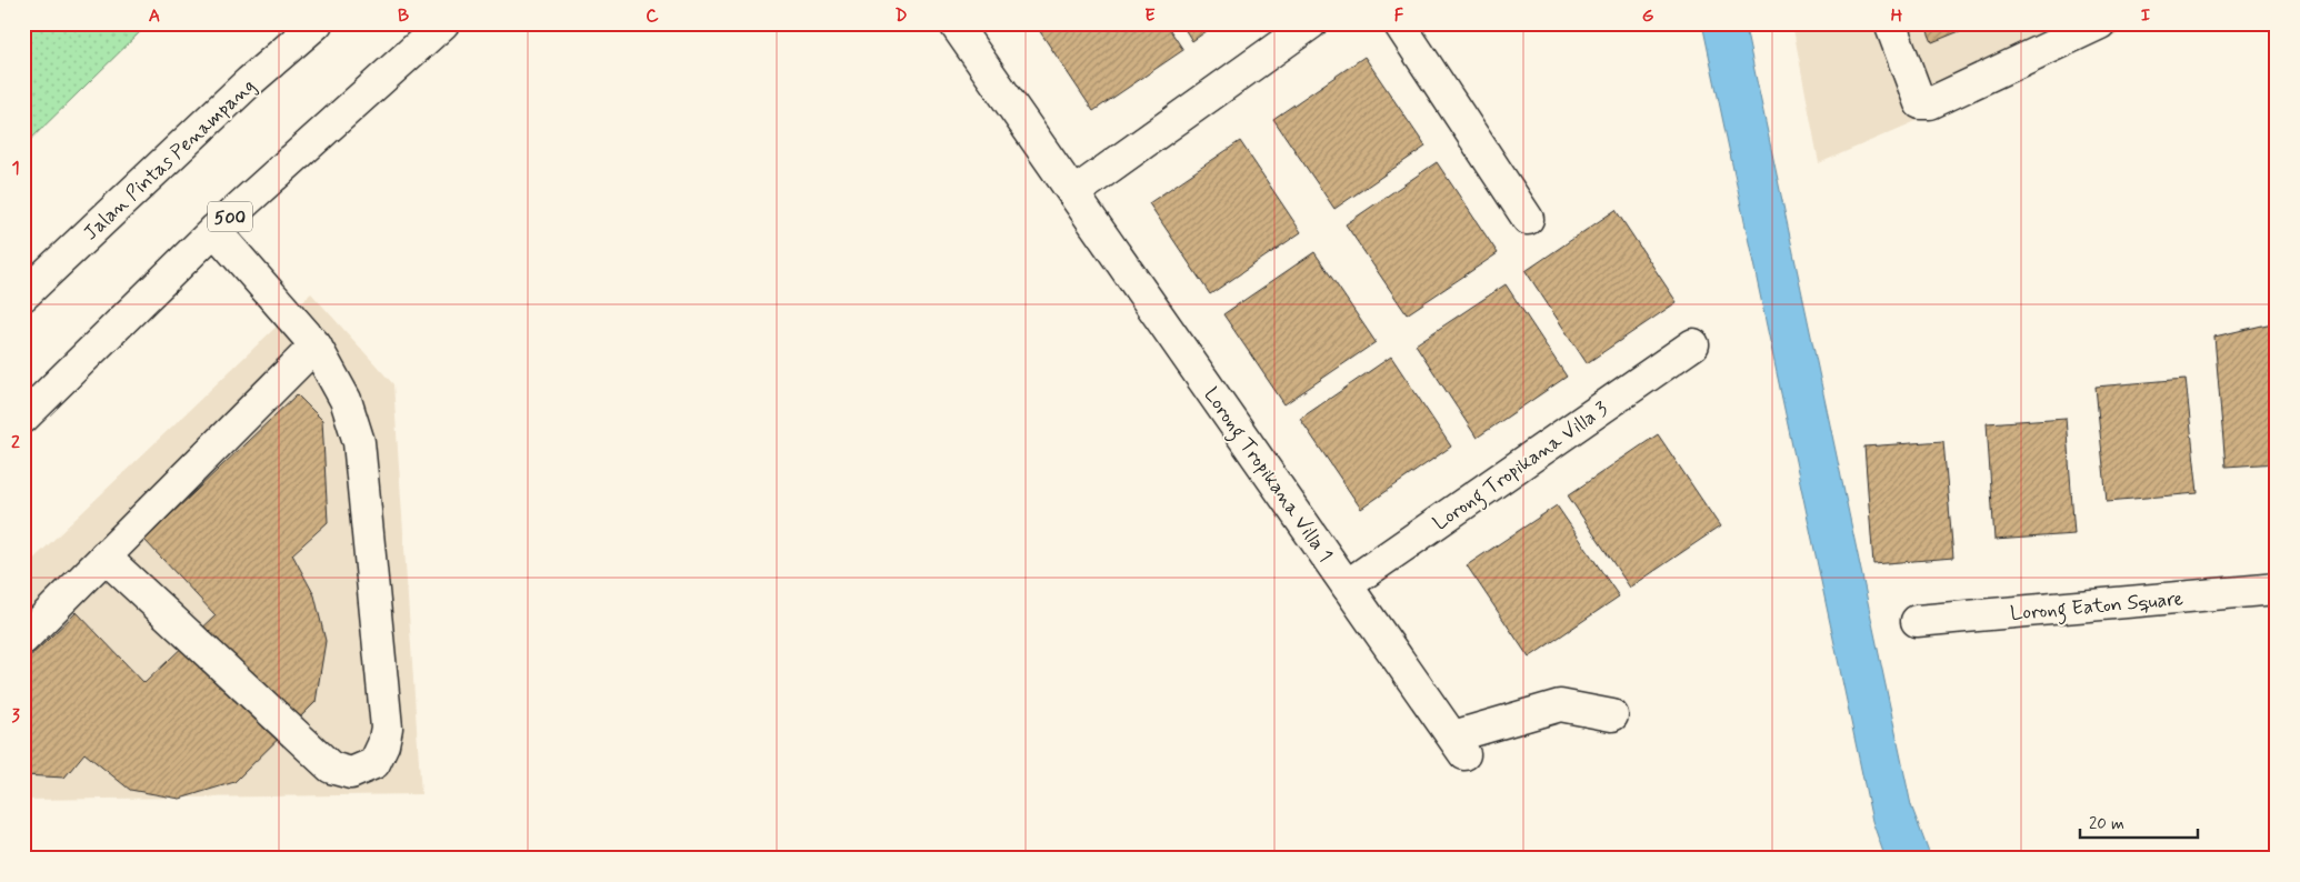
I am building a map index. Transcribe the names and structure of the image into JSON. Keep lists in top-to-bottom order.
{
  "streets": {
    "street": [
      "Jalan Pintas Penampang",
      "500",
      "Lorong Tropikana Villa 3",
      "Lorong Tropikana Villa 1",
      "Lorong Eaton Square"
    ]
  },
  "crossings": [
    ["Lorong Tropikana Villa 3", "Lorong Tropikana Villa 1"]
  ],
  "scale_bar": "20 m",
  "grid": {
    "columns": [
      "A",
      "B",
      "C",
      "D",
      "E",
      "F",
      "G",
      "H",
      "I"
    ],
    "rows": ["1", "2", "3"]
  }
}
